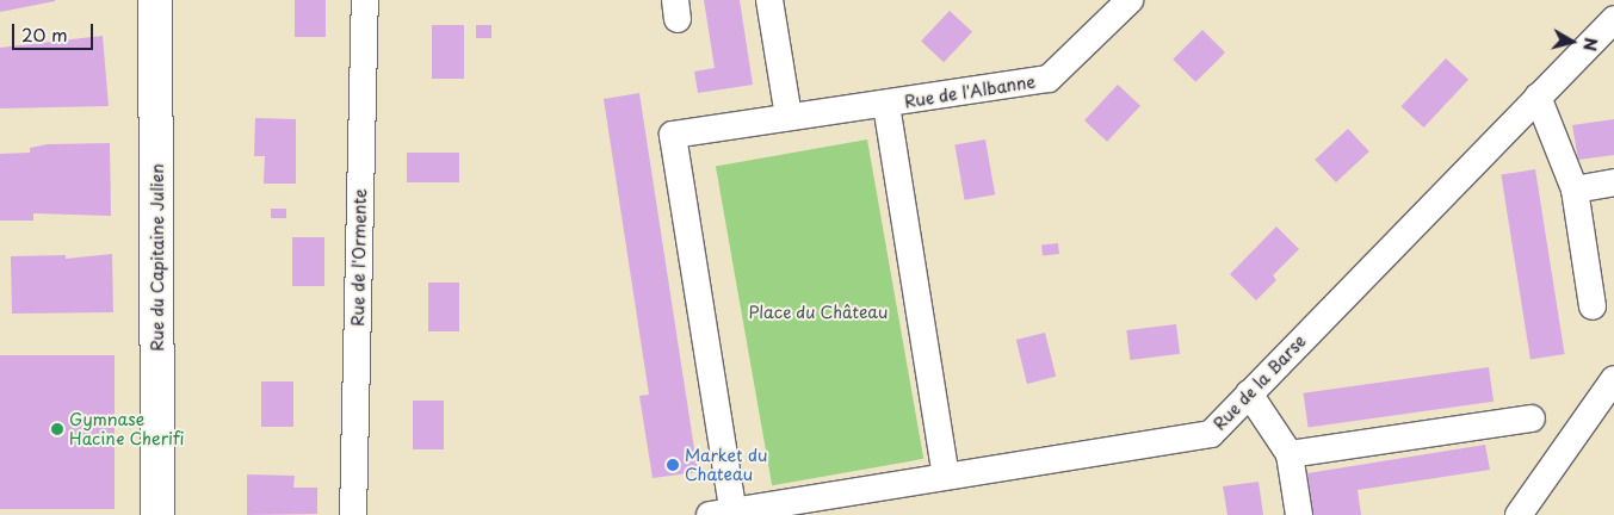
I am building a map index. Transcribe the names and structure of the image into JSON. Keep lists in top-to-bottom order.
{
  "streets": {
    "street": [
      "Rue de l'Albanne",
      "Rue du Capitaine Julien",
      "Rue de l'Ormente",
      "Rue de la Barse"
    ]
  },
  "parks": ["Place du Château"],
  "places": ["Gymnase Hacine Cherifi", "Market du Chateau"],
  "scale_bar": "20 m",
  "north": "right"
}
